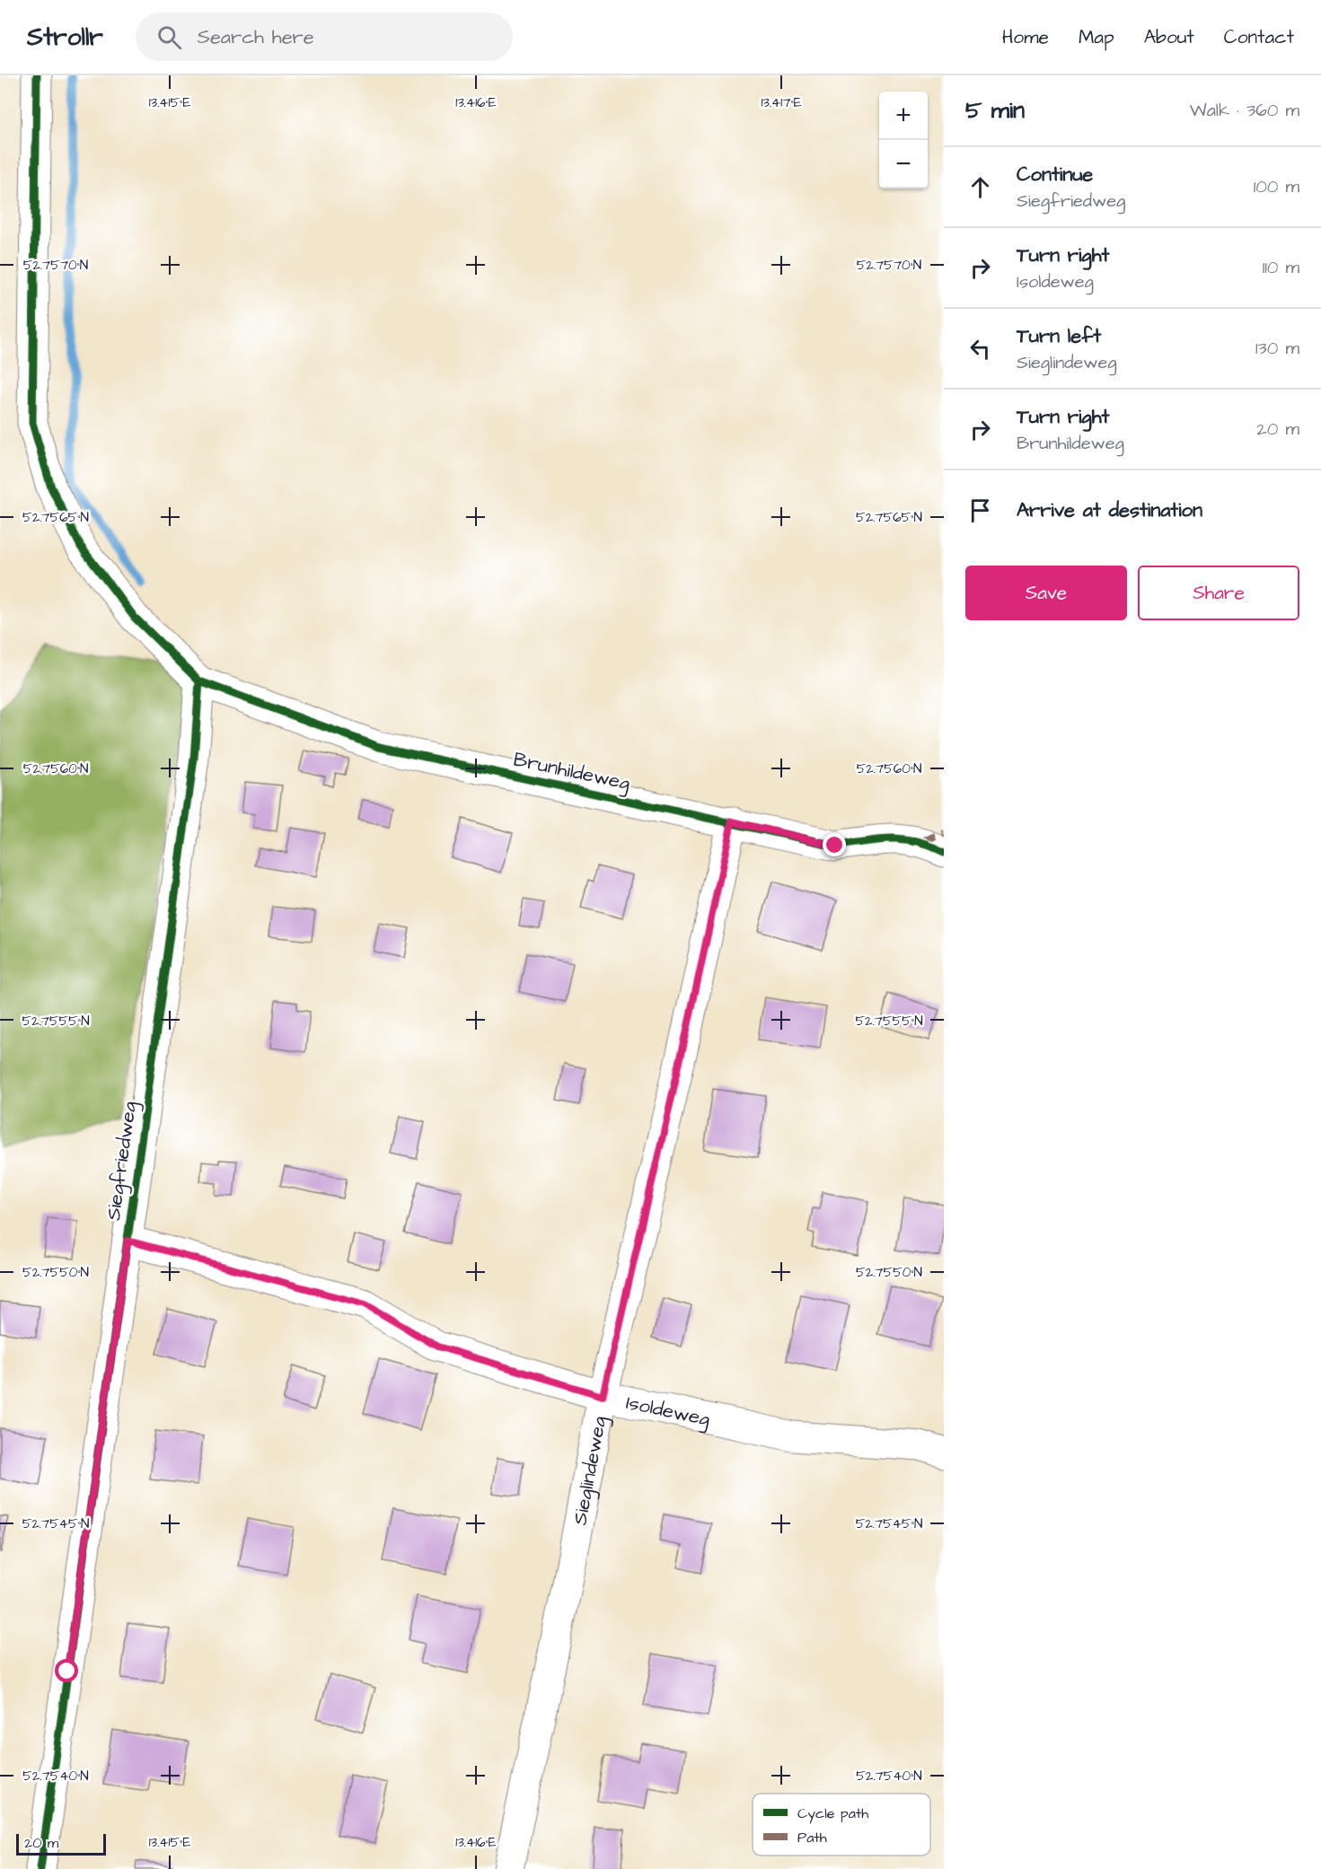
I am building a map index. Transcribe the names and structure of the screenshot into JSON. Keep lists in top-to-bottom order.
{
  "streets": {
    "street": [
      "Brunhildeweg",
      "Siegfriedweg",
      "Isoldeweg",
      "Sieglindeweg"
    ]
  },
  "crossings": [
    ["Brunhildeweg", "Siegfriedweg"],
    ["Brunhildeweg", "Sieglindeweg"],
    ["Siegfriedweg", "Isoldeweg"],
    ["Isoldeweg", "Sieglindeweg"]
  ],
  "legend": ["Cycle path", "Path"],
  "scale_bar": "20 m",
  "page": {
    "header": "Strollr",
    "search": "Search here",
    "nav": [
      "Home",
      "Map",
      "About",
      "Contact"
    ],
    "heading": ["5 min", "Walk · 360 m"],
    "map_buttons": ["+", "−"],
    "list": [
      ["Continue", "Siegfriedweg", "100 m"],
      ["Turn right", "Isoldeweg", "110 m"],
      ["Turn left", "Sieglindeweg", "130 m"],
      ["Turn right", "Brunhildeweg", "20 m"],
      "Arrive at destination"
    ],
    "buttons": ["Save", "Share"],
    "scale": "20 m"
  },
  "coordinates": [
    "13.415°E",
    "13.416°E",
    "13.417°E",
    "52.7570°N",
    "52.7565°N",
    "52.7560°N",
    "52.7555°N",
    "52.7550°N",
    "52.7545°N",
    "52.7540°N"
  ]
}
